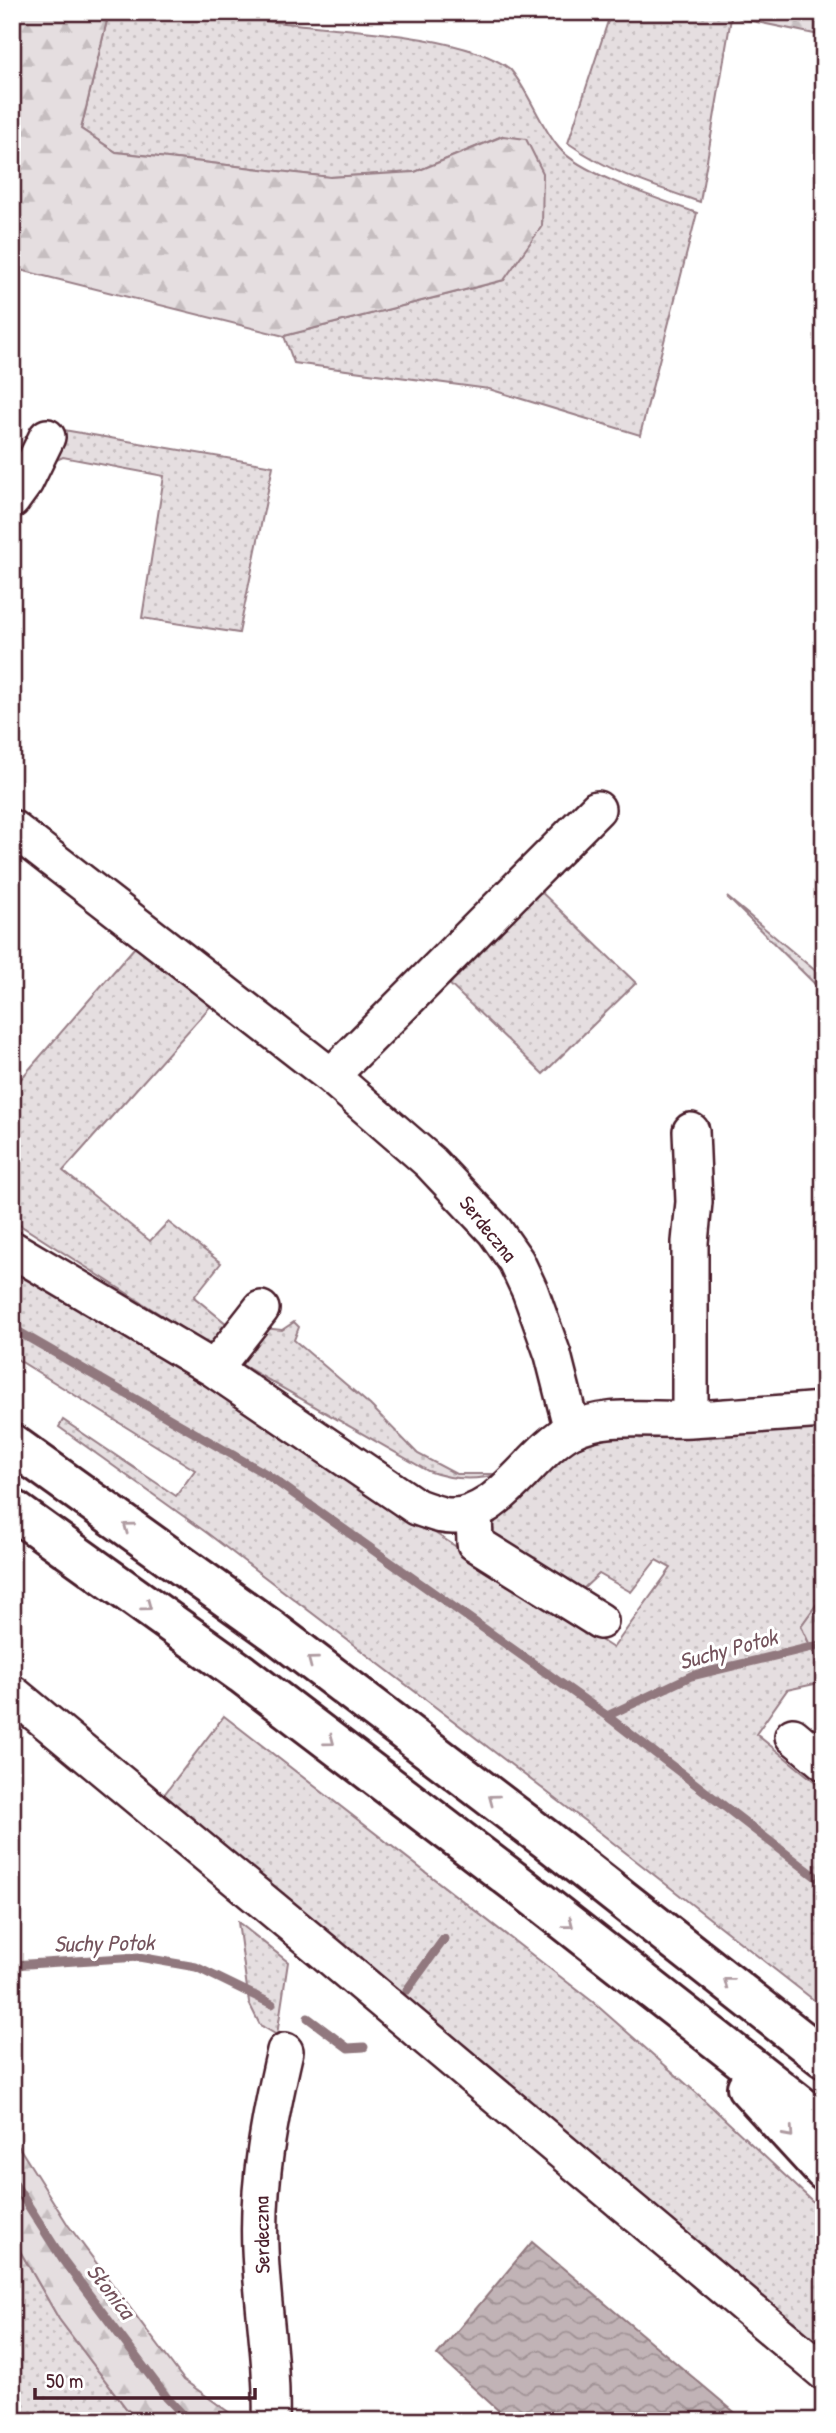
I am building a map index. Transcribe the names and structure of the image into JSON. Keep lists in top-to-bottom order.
{
  "streets": {
    "street": ["Serdeczna"]
  },
  "water": ["Suchy Potok", "Słonica"],
  "scale_bar": "50 m"
}
